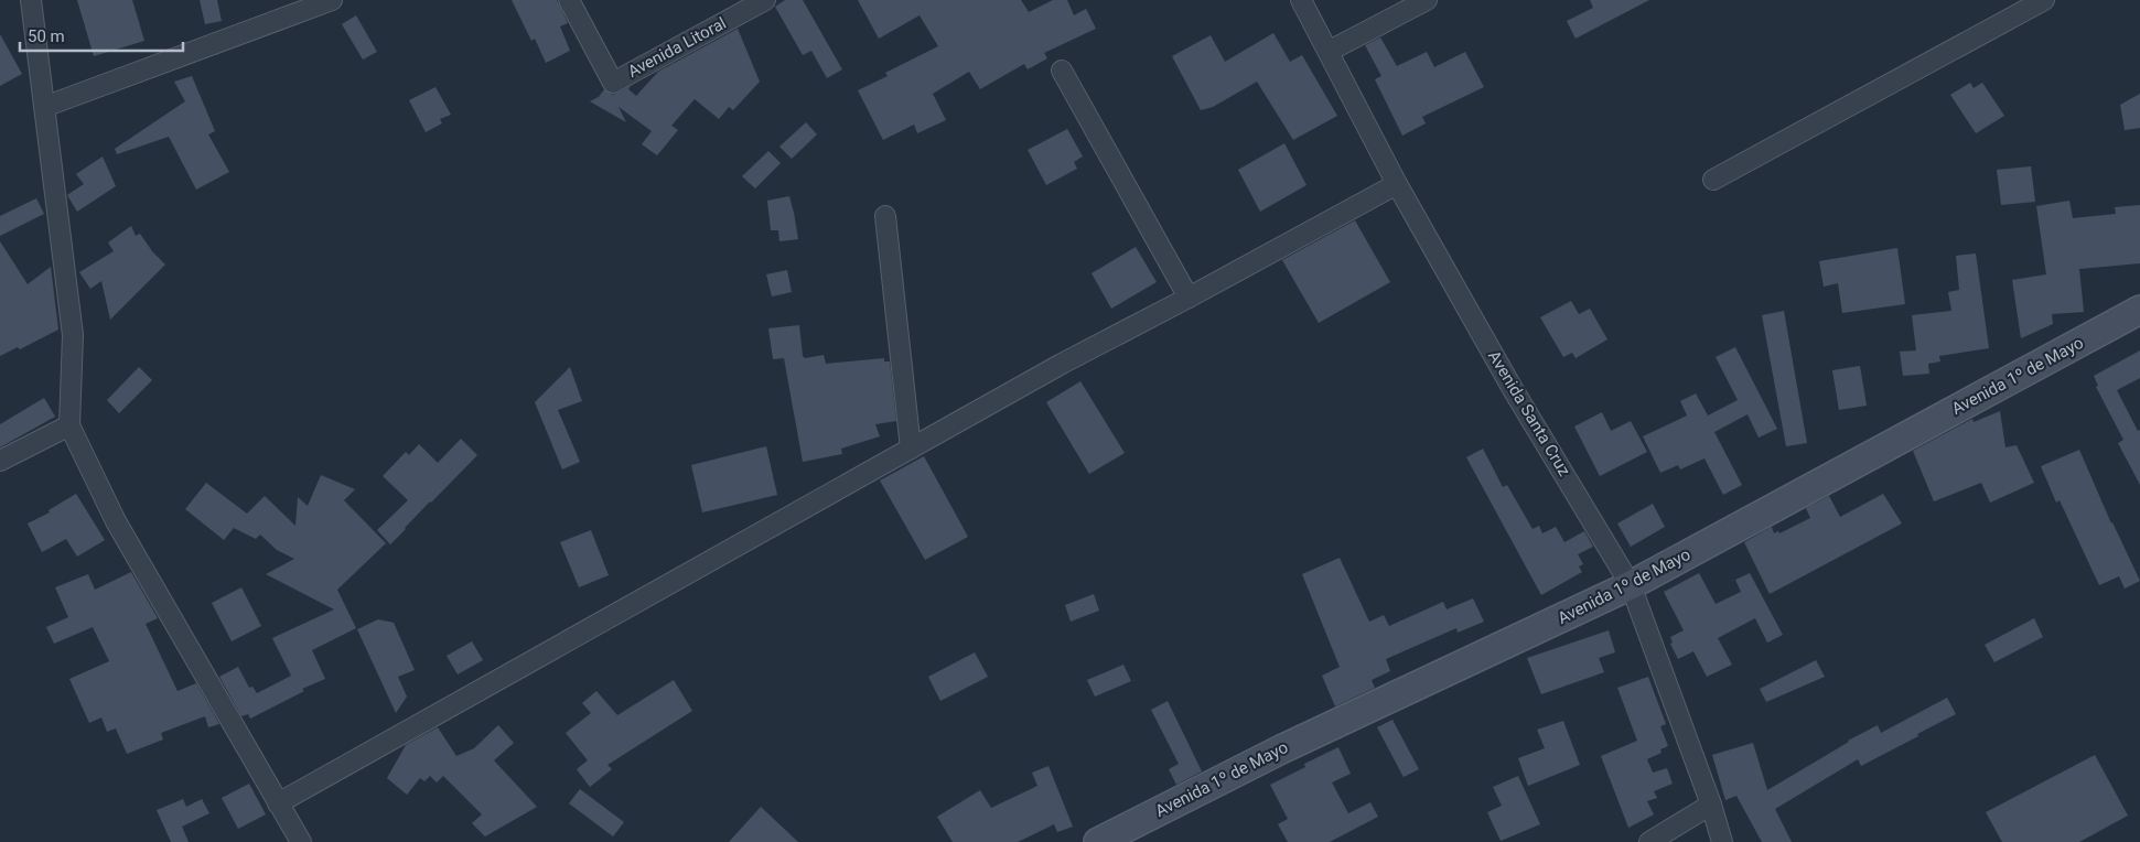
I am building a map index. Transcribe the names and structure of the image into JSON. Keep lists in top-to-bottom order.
{
  "streets": {
    "main road": ["Avenida 1º de Mayo"],
    "street": ["Avenida Litoral", "Avenida Santa Cruz"]
  },
  "crossings": [
    ["Avenida 1º de Mayo", "Avenida Santa Cruz"]
  ],
  "scale_bar": "50 m"
}
